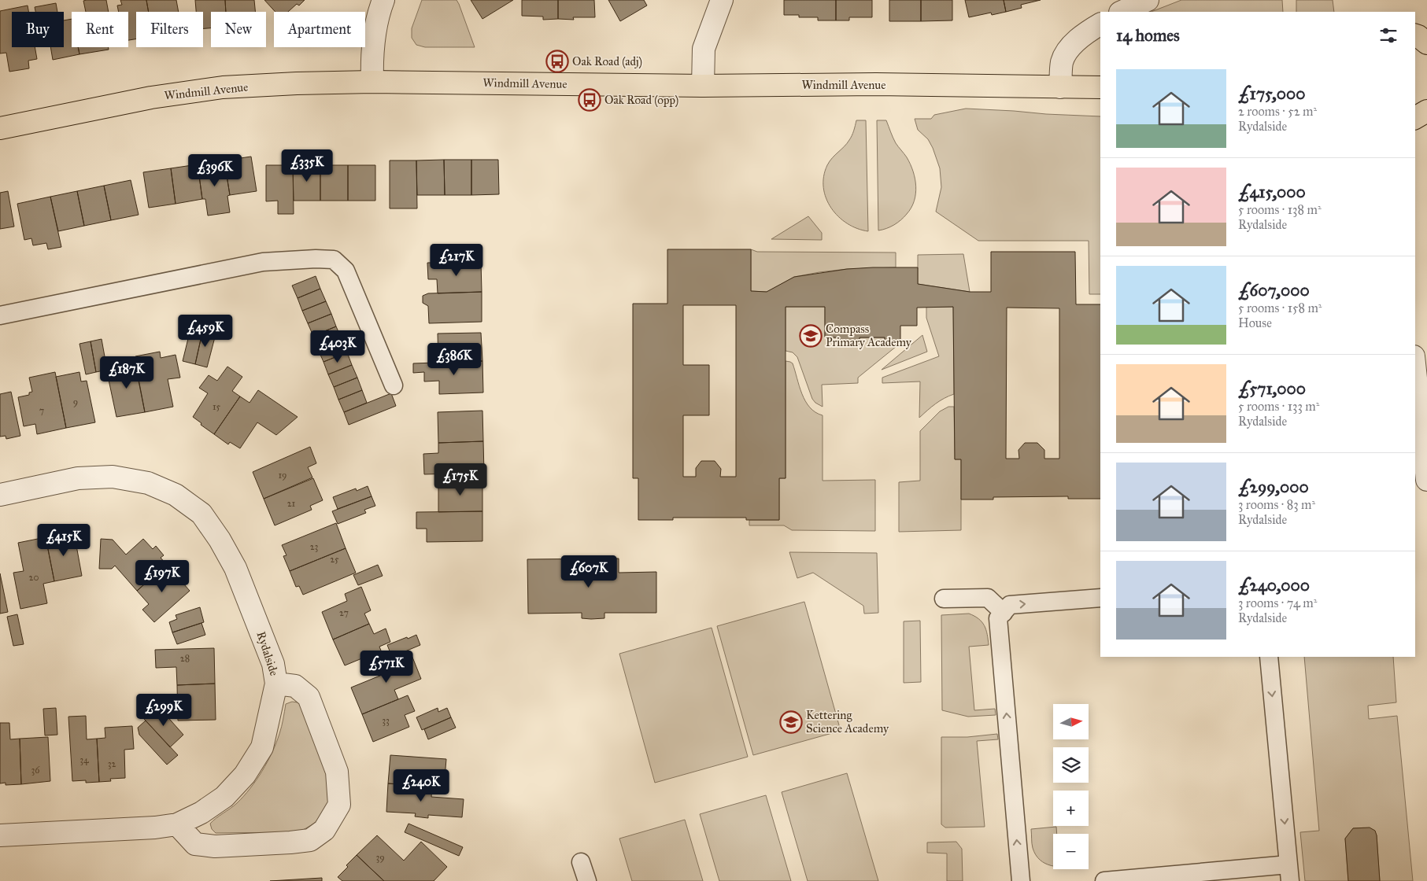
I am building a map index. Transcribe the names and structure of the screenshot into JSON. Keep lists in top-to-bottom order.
{
  "streets": {
    "main road": ["Windmill Avenue"],
    "street": ["Rydalside"]
  },
  "places": {
    "bus stop": ["Oak Road (adj)", "Oak Road (opp)"],
    "school or university": ["Compass Primary Academy", "Kettering Science Academy"]
  },
  "house_numbers": [
    "9",
    "15",
    "7",
    "19",
    "21",
    "23",
    "25",
    "20",
    "27",
    "28",
    "33",
    "34",
    "32",
    "36",
    "39"
  ],
  "north": "right",
  "page": {
    "chip": [
      "Buy",
      "Rent",
      "Filters",
      "New",
      "Apartment"
    ],
    "heading": "14 homes",
    "list": [
      {
        "name": "£175,000",
        "note": "2 rooms · 52 m² · Rydalside"
      },
      {
        "name": "£415,000",
        "note": "5 rooms · 138 m² · Rydalside"
      },
      {
        "name": "£607,000",
        "note": "5 rooms · 158 m² · House"
      },
      {
        "name": "£571,000",
        "note": "5 rooms · 133 m² · Rydalside"
      },
      {
        "name": "£299,000",
        "note": "3 rooms · 83 m² · Rydalside"
      },
      {
        "name": "£240,000",
        "note": "3 rooms · 74 m² · Rydalside"
      }
    ],
    "price": [
      "£335K",
      "£396K",
      "£217K",
      "£459K",
      "£403K",
      "£386K",
      "£187K",
      "£175K",
      "£415K",
      "£607K",
      "£197K",
      "£571K",
      "£299K",
      "£240K"
    ],
    "map_buttons": ["+", "−"]
  }
}
